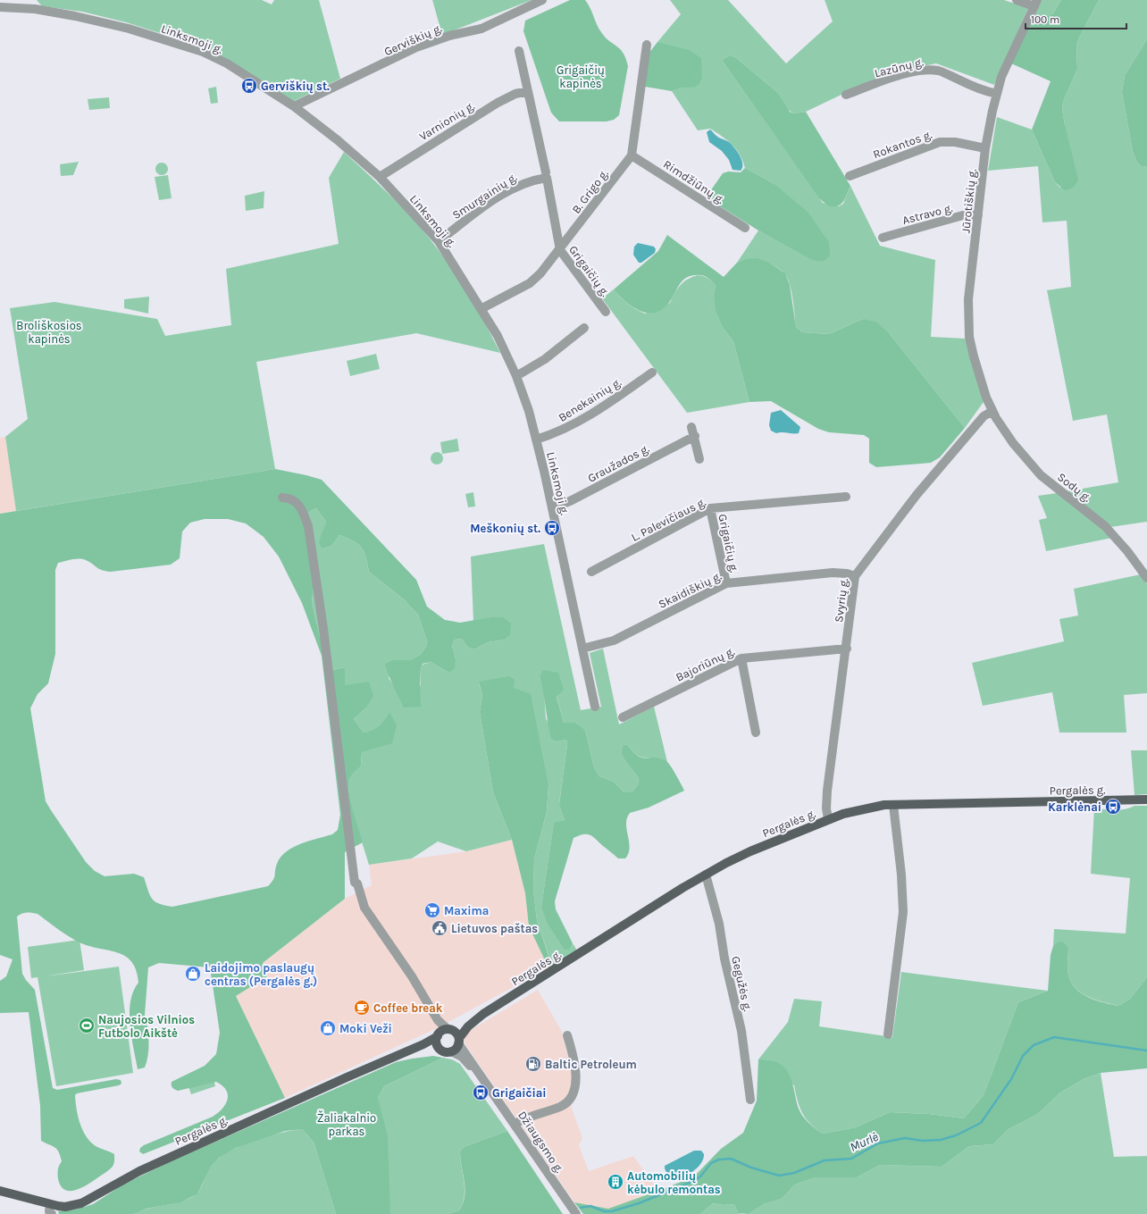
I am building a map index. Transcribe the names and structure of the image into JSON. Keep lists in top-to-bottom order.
{
  "streets": {
    "main road": ["Pergalės g."],
    "street": [
      "Linksmoji g.",
      "Gerviškių g.",
      "Lazūnų g.",
      "Varnionių g.",
      "Rokantos g.",
      "Rimdžiūnų g.",
      "B. Grigo g.",
      "Smurgainių g.",
      "Jūrotiškių g.",
      "Astravo g.",
      "Grigaičių g.",
      "Benekainių g.",
      "Graužados g.",
      "Sodų g.",
      "L. Palevičiaus g.",
      "Skaidiškių g.",
      "Svyrių g.",
      "Bajoriūnų g.",
      "Gegužės g.",
      "Džiaugsmo g."
    ]
  },
  "crossings": [
    ["Linksmoji g.", "Gerviškių g."],
    ["Linksmoji g.", "Varnionių g."],
    ["Linksmoji g.", "B. Grigo g."],
    ["Linksmoji g.", "Smurgainių g."],
    ["Linksmoji g.", "Benekainių g."],
    ["Linksmoji g.", "Graužados g."],
    ["Linksmoji g.", "Skaidiškių g."],
    ["Lazūnų g.", "Jūrotiškių g."],
    ["Varnionių g.", "Grigaičių g."],
    ["Rokantos g.", "Jūrotiškių g."],
    ["Rimdžiūnų g.", "B. Grigo g."],
    ["B. Grigo g.", "Grigaičių g."],
    ["Smurgainių g.", "Grigaičių g."],
    ["Jūrotiškių g.", "Astravo g."],
    ["Jūrotiškių g.", "Sodų g."],
    ["Jūrotiškių g.", "Svyrių g."],
    ["Grigaičių g.", "L. Palevičiaus g."],
    ["Grigaičių g.", "Skaidiškių g."],
    ["Sodų g.", "Svyrių g."],
    ["Skaidiškių g.", "Svyrių g."],
    ["Svyrių g.", "Bajoriūnų g."],
    ["Svyrių g.", "Pergalės g."],
    ["Pergalės g.", "Gegužės g."],
    ["Pergalės g.", "Džiaugsmo g."]
  ],
  "water": ["Murlė"],
  "parks": ["Grigaičių kapinės", "Broliškosios kapinės", "Žaliakalnio parkas"],
  "places": {
    "bus stop": [
      "Gerviškių st.",
      "Meškonių st.",
      "Karklėnai",
      "Grigaičiai"
    ],
    "supermarket": ["Maxima"],
    "public building": ["Lietuvos paštas"],
    "shop": ["Laidojimo paslaugų centras (Pergalės g.)", "Moki Veži"],
    "cafe": ["Coffee break"],
    "sports": ["Naujosios Vilnios Futbolo Aikštė"],
    "fuel station": ["Baltic Petroleum"],
    "building": ["Automobilių kėbulo remontas"]
  },
  "scale_bar": "100 m"
}
